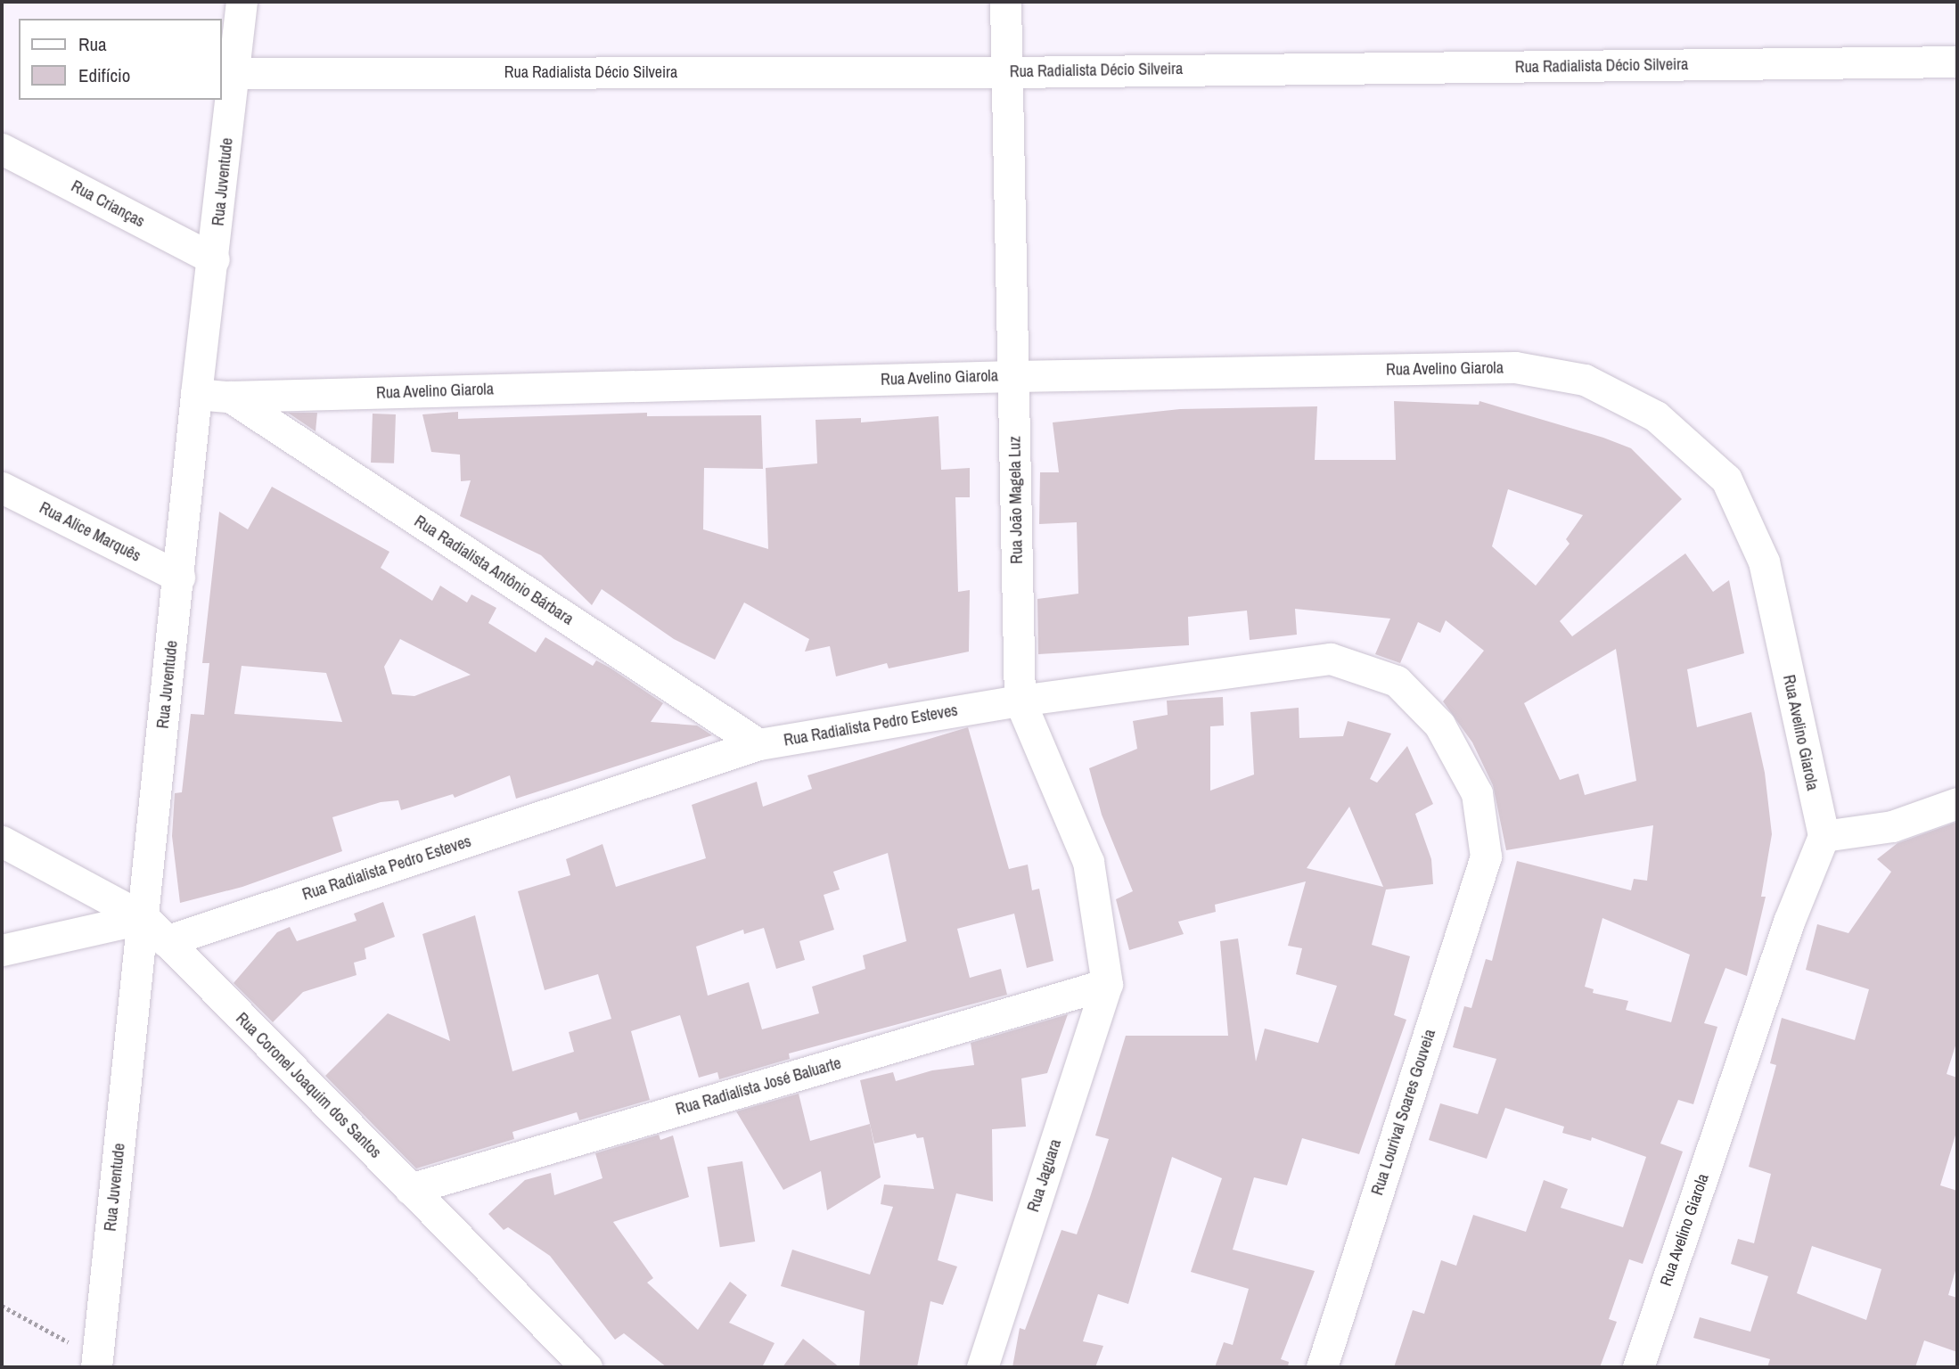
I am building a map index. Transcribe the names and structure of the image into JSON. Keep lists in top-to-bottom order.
{
  "streets": {
    "street": [
      "Rua Radialista Décio Silveira",
      "Rua Juventude",
      "Rua Crianças",
      "Rua Avelino Giarola",
      "Rua João Magela Luz",
      "Rua Alice Marquês",
      "Rua Radialista Antônio Bárbara",
      "Rua Radialista Pedro Esteves",
      "Rua Coronel Joaquim dos Santos",
      "Rua Radialista José Baluarte",
      "Rua Lourival Soares Gouveia",
      "Rua Jaguara"
    ]
  },
  "crossings": [
    ["Rua Radialista Décio Silveira", "Rua Juventude"],
    ["Rua Radialista Décio Silveira", "Rua João Magela Luz"],
    ["Rua Juventude", "Rua Crianças"],
    ["Rua Juventude", "Rua Avelino Giarola"],
    ["Rua Juventude", "Rua Alice Marquês"],
    ["Rua Juventude", "Rua Coronel Joaquim dos Santos"],
    ["Rua Avelino Giarola", "Rua João Magela Luz"],
    ["Rua Avelino Giarola", "Rua Radialista Antônio Bárbara"],
    ["Rua João Magela Luz", "Rua Radialista Pedro Esteves"],
    ["Rua João Magela Luz", "Rua Radialista José Baluarte"],
    ["Rua João Magela Luz", "Rua Jaguara"],
    ["Rua Radialista Antônio Bárbara", "Rua Radialista Pedro Esteves"],
    ["Rua Radialista Pedro Esteves", "Rua Coronel Joaquim dos Santos"],
    ["Rua Radialista Pedro Esteves", "Rua Lourival Soares Gouveia"],
    ["Rua Coronel Joaquim dos Santos", "Rua Radialista José Baluarte"],
    ["Rua Radialista José Baluarte", "Rua Jaguara"]
  ],
  "legend": ["Rua", "Edifício"]
}
